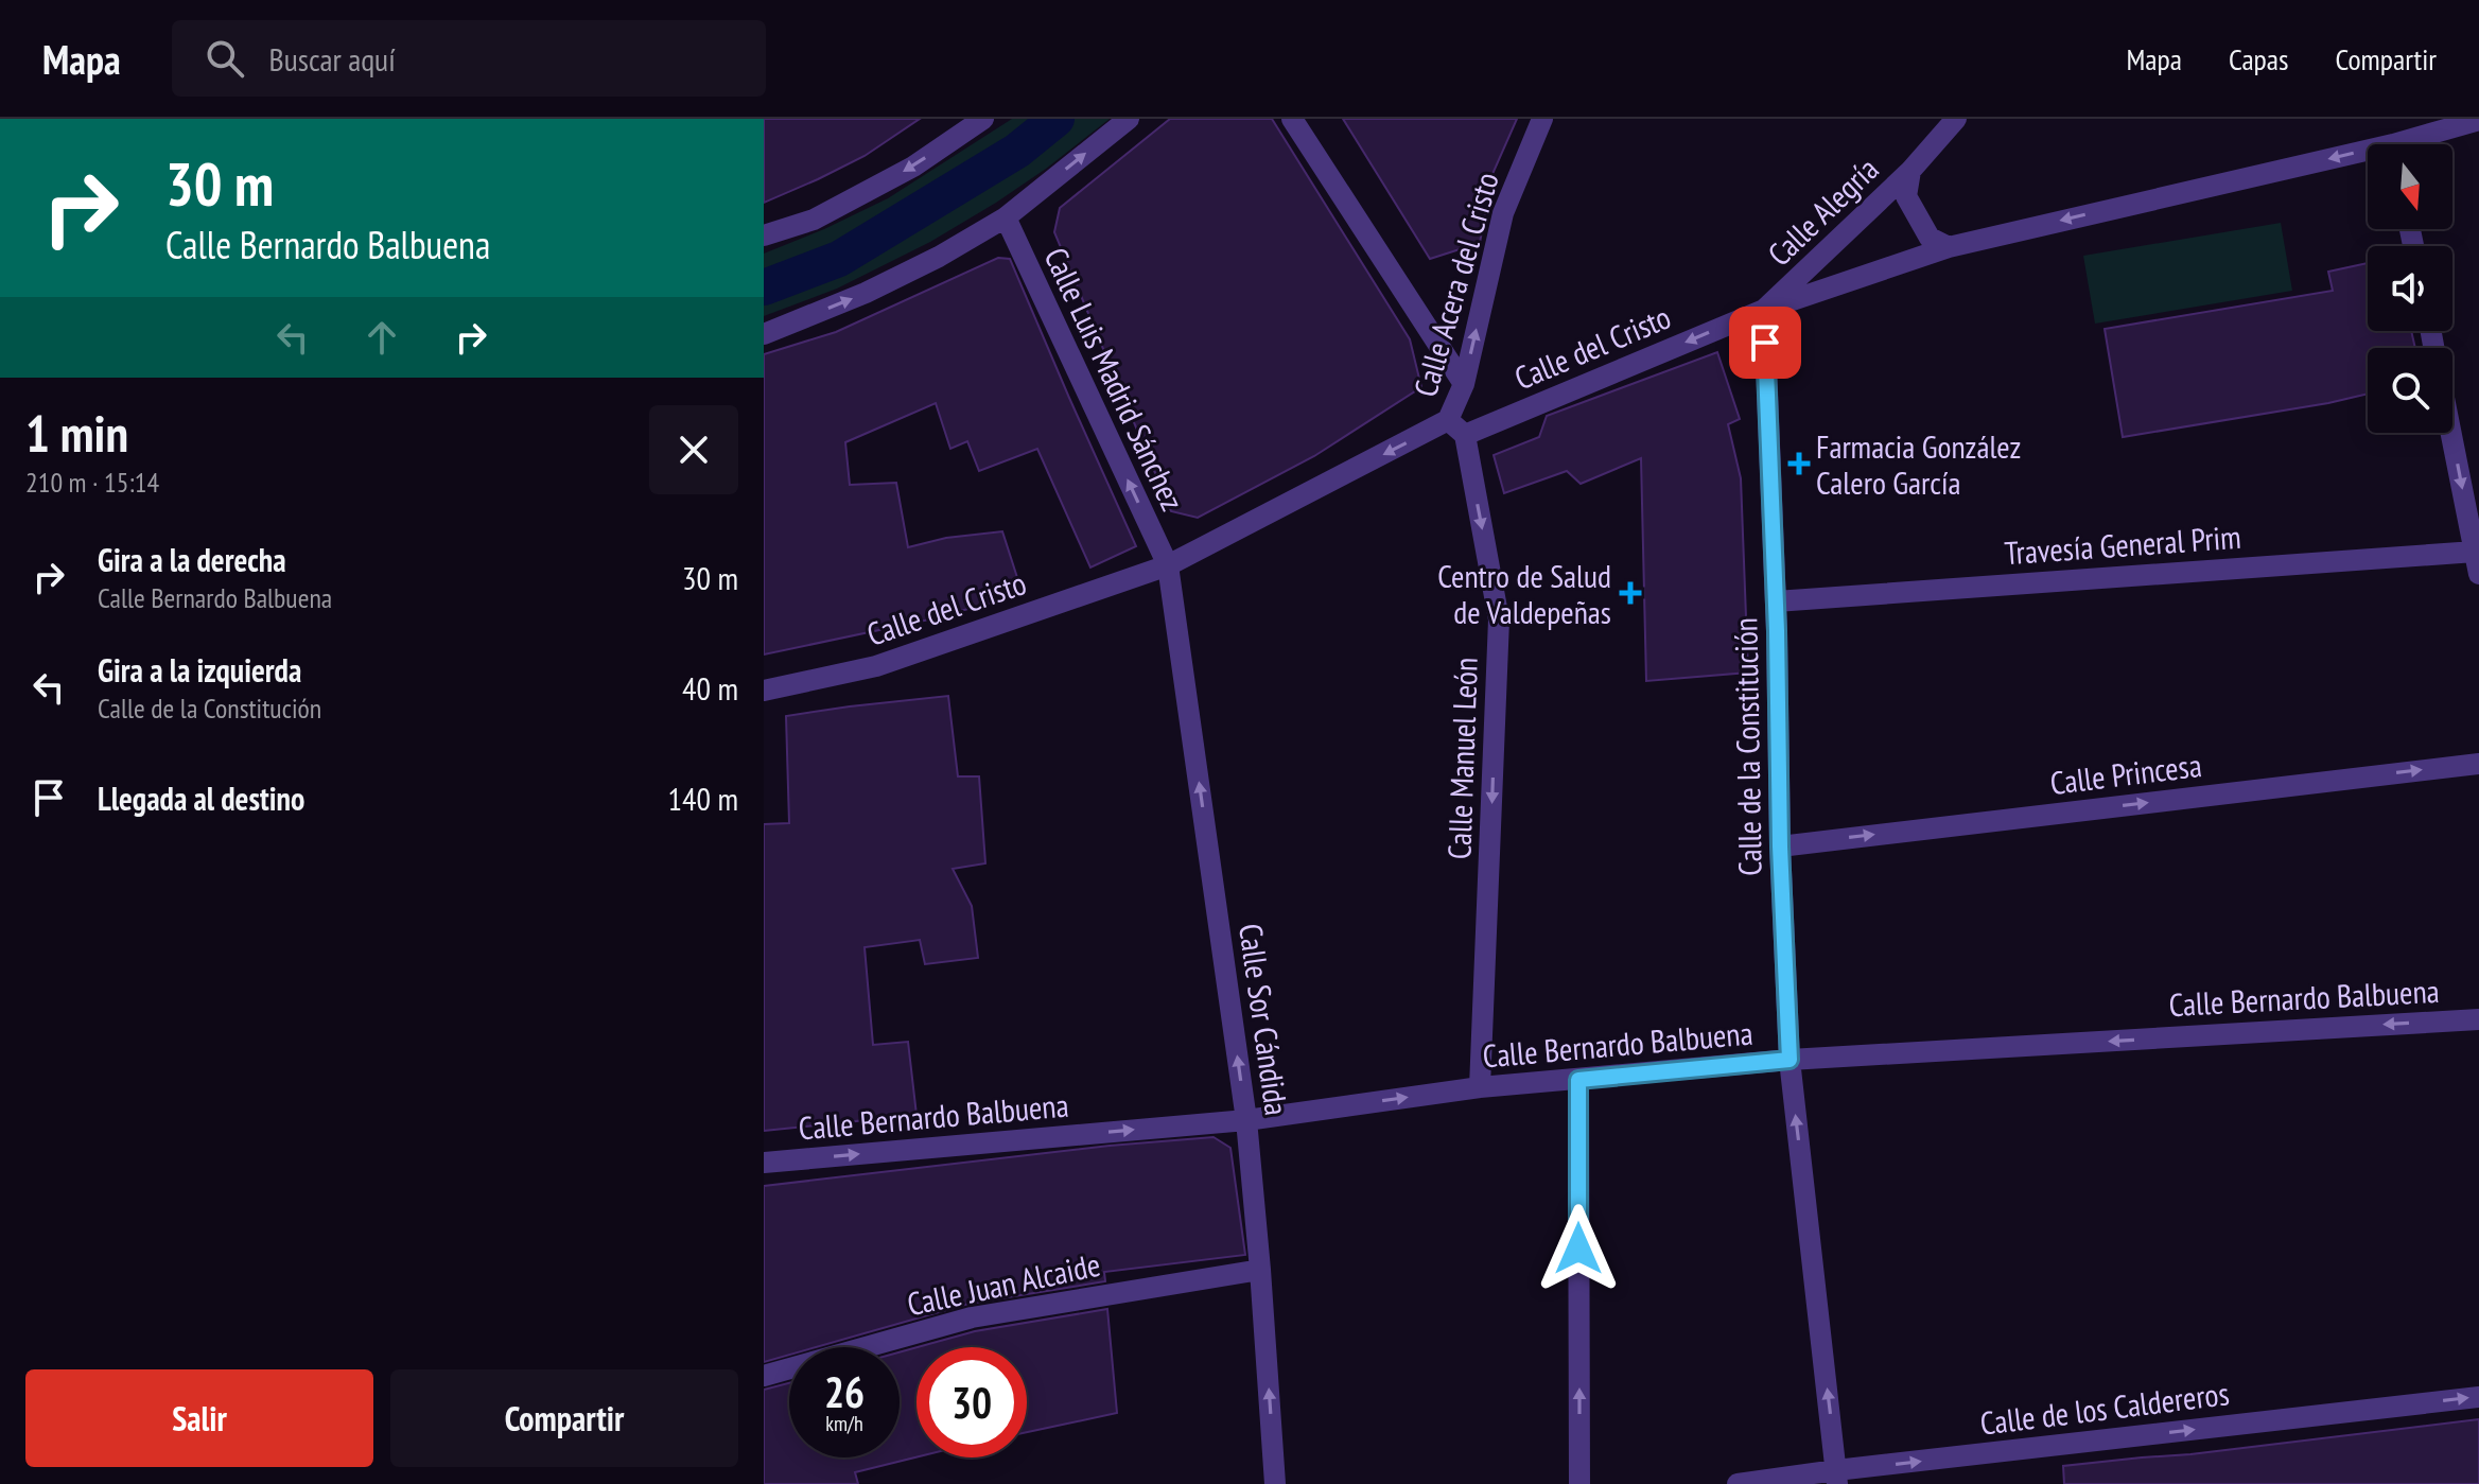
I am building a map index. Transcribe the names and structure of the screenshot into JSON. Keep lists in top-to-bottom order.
{
  "streets": {
    "street": [
      "Calle Alegría",
      "Calle Acera del Cristo",
      "Calle del Cristo",
      "Calle Luis Madrid Sánchez",
      "Travesía General Prim",
      "Calle de la Constitución",
      "Calle Manuel León",
      "Calle Princesa",
      "Calle Bernardo Balbuena",
      "Calle Sor Cándida",
      "Calle Juan Alcaide",
      "Calle de los Caldereros"
    ]
  },
  "crossings": [
    ["Calle Alegría", "Calle del Cristo"],
    ["Calle Alegría", "Calle de la Constitución"],
    ["Calle Acera del Cristo", "Calle del Cristo"],
    ["Calle Acera del Cristo", "Calle Manuel León"],
    ["Calle del Cristo", "Calle Luis Madrid Sánchez"],
    ["Calle del Cristo", "Calle de la Constitución"],
    ["Calle del Cristo", "Calle Manuel León"],
    ["Calle del Cristo", "Calle Sor Cándida"],
    ["Calle Luis Madrid Sánchez", "Calle Sor Cándida"],
    ["Travesía General Prim", "Calle de la Constitución"],
    ["Calle de la Constitución", "Calle Princesa"],
    ["Calle de la Constitución", "Calle Bernardo Balbuena"],
    ["Calle de la Constitución", "Calle de los Caldereros"],
    ["Calle Manuel León", "Calle Bernardo Balbuena"],
    ["Calle Bernardo Balbuena", "Calle Sor Cándida"],
    ["Calle Sor Cándida", "Calle Juan Alcaide"]
  ],
  "one_way": [
    "Calle Acera del Cristo",
    "Calle del Cristo",
    "Calle Luis Madrid Sánchez",
    "Calle de la Constitución",
    "Calle Manuel León",
    "Calle Princesa",
    "Calle Sor Cándida",
    "Calle de los Caldereros"
  ],
  "places": {
    "health": ["Farmacia González Calero García", "Centro de Salud de Valdepeñas"]
  },
  "north": "bottom",
  "page": {
    "header": "Mapa",
    "search": "Buscar aquí",
    "nav": ["Mapa", "Capas", "Compartir"],
    "turn": ["30 m", "Calle Bernardo Balbuena"],
    "heading": ["1 min", "210 m · 15:14"],
    "list": [
      {
        "name": "Gira a la derecha",
        "note": "Calle Bernardo Balbuena",
        "value": "30 m"
      },
      {
        "name": "Gira a la izquierda",
        "note": "Calle de la Constitución",
        "value": "40 m"
      },
      {
        "name": "Llegada al destino",
        "value": "140 m"
      }
    ],
    "speed": "26 km/h",
    "limit": "30",
    "buttons": ["Salir", "Compartir"]
  }
}
